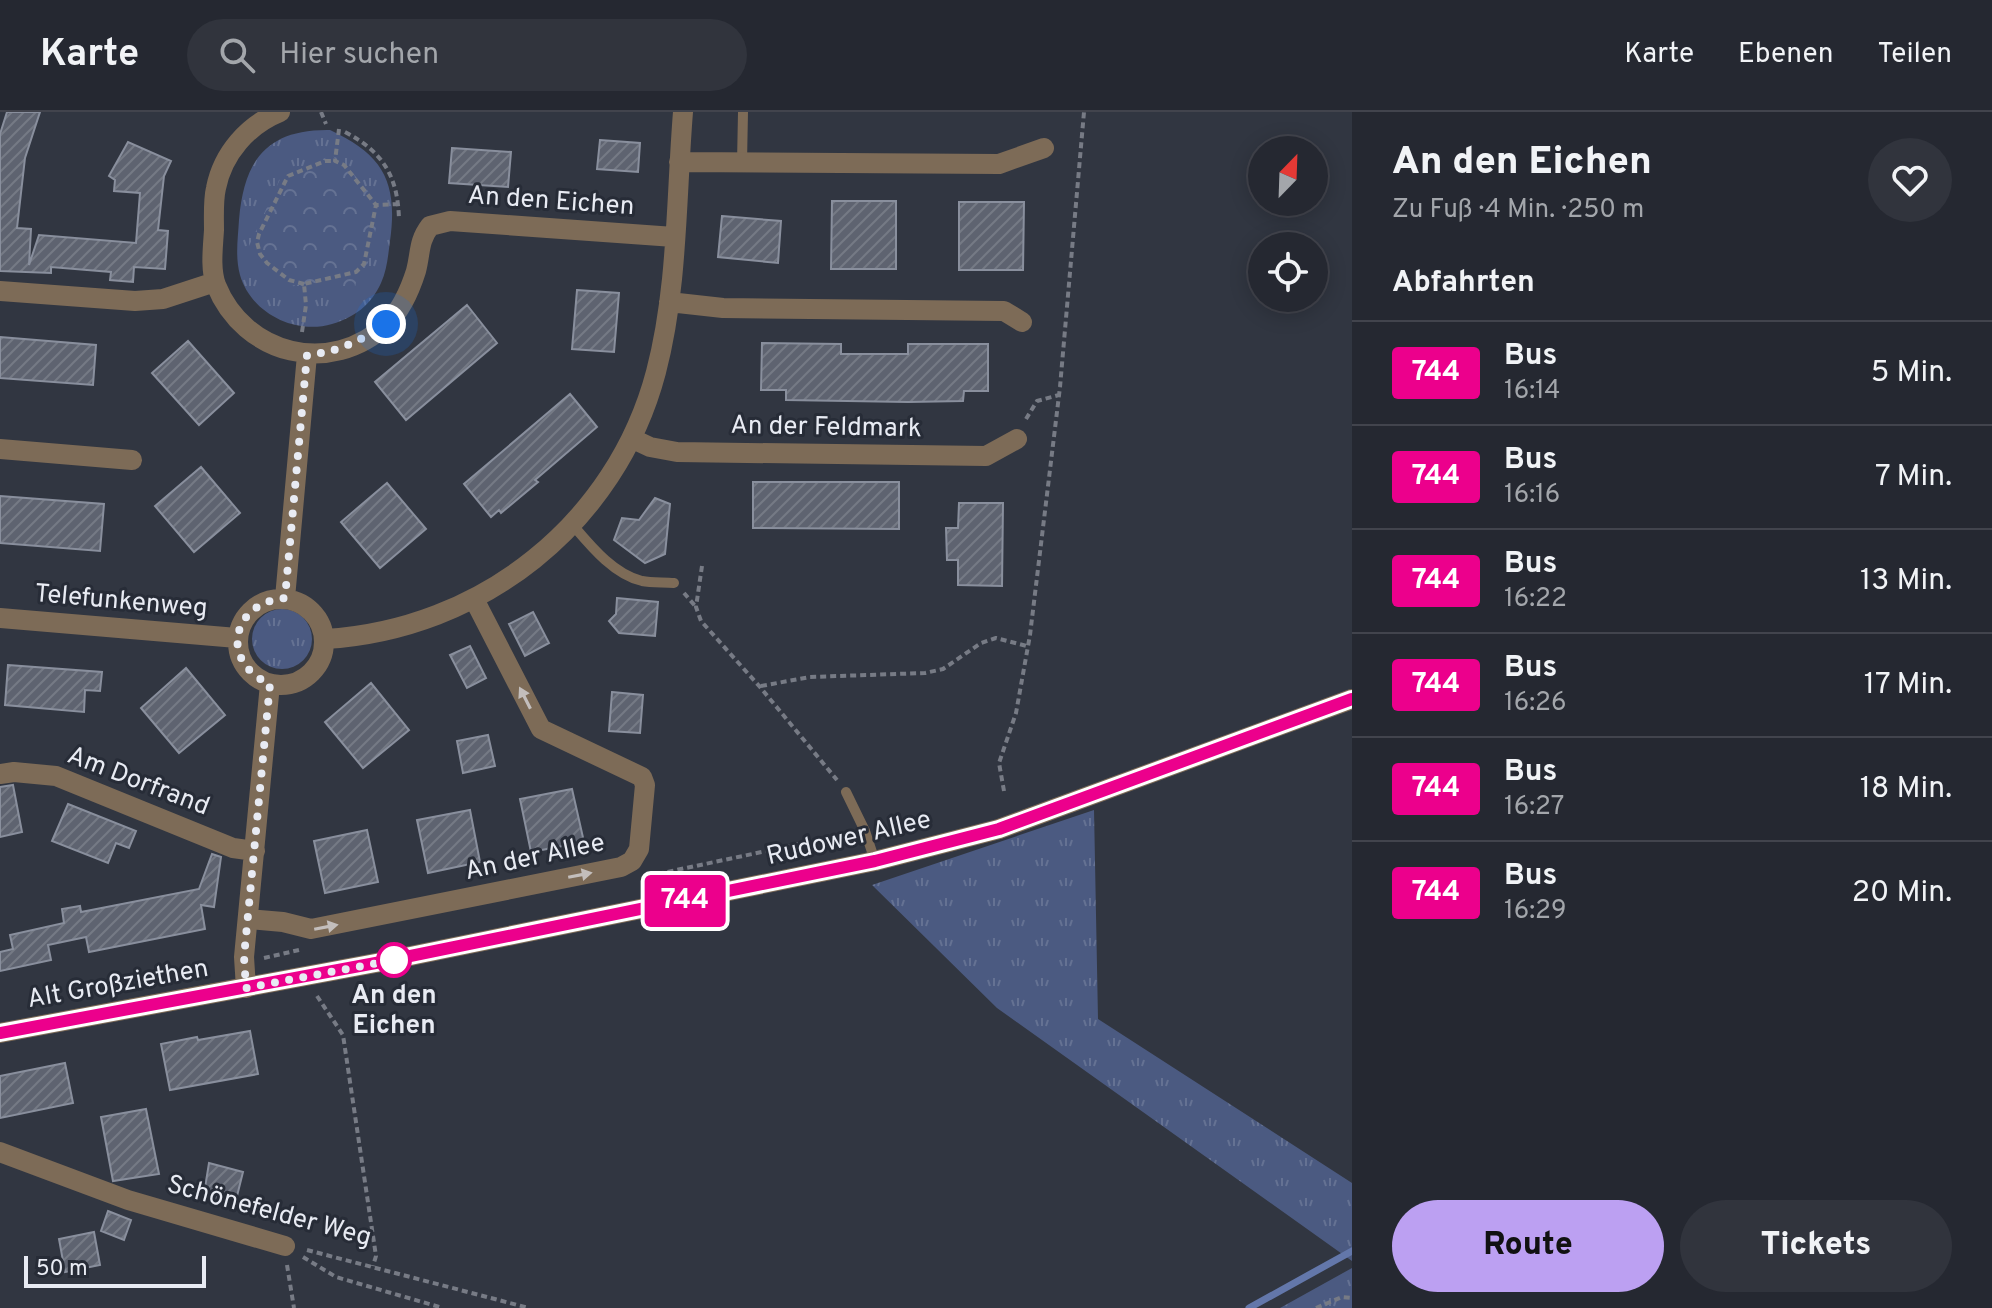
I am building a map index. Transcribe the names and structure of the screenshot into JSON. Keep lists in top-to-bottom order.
{
  "streets": {
    "street": [
      "An den Eichen",
      "An der Feldmark",
      "Telefunkenweg",
      "Am Dorfrand",
      "Rudower Allee",
      "An der Allee",
      "Alt Großziethen",
      "Schönefelder Weg"
    ]
  },
  "crossings": [
    ["Rudower Allee", "Alt Großziethen"]
  ],
  "places": ["An den Eichen"],
  "lines": ["bus line 744"],
  "scale_bar": "50 m",
  "north": "top right",
  "page": {
    "header": "Karte",
    "search": "Hier suchen",
    "nav": ["Karte", "Ebenen", "Teilen"],
    "on_map": "744",
    "heading": [
      ["An den Eichen", "Zu Fuß · 4 Min. · 250 m"],
      "Abfahrten"
    ],
    "list": [
      {
        "mark": "744",
        "name": "Bus",
        "note": "16:14",
        "value": "5 Min."
      },
      {
        "mark": "744",
        "name": "Bus",
        "note": "16:16",
        "value": "7 Min."
      },
      {
        "mark": "744",
        "name": "Bus",
        "note": "16:22",
        "value": "13 Min."
      },
      {
        "mark": "744",
        "name": "Bus",
        "note": "16:26",
        "value": "17 Min."
      },
      {
        "mark": "744",
        "name": "Bus",
        "note": "16:27",
        "value": "18 Min."
      },
      {
        "mark": "744",
        "name": "Bus",
        "note": "16:29",
        "value": "20 Min."
      }
    ],
    "buttons": ["Route", "Tickets"],
    "scale": "50 m"
  }
}
